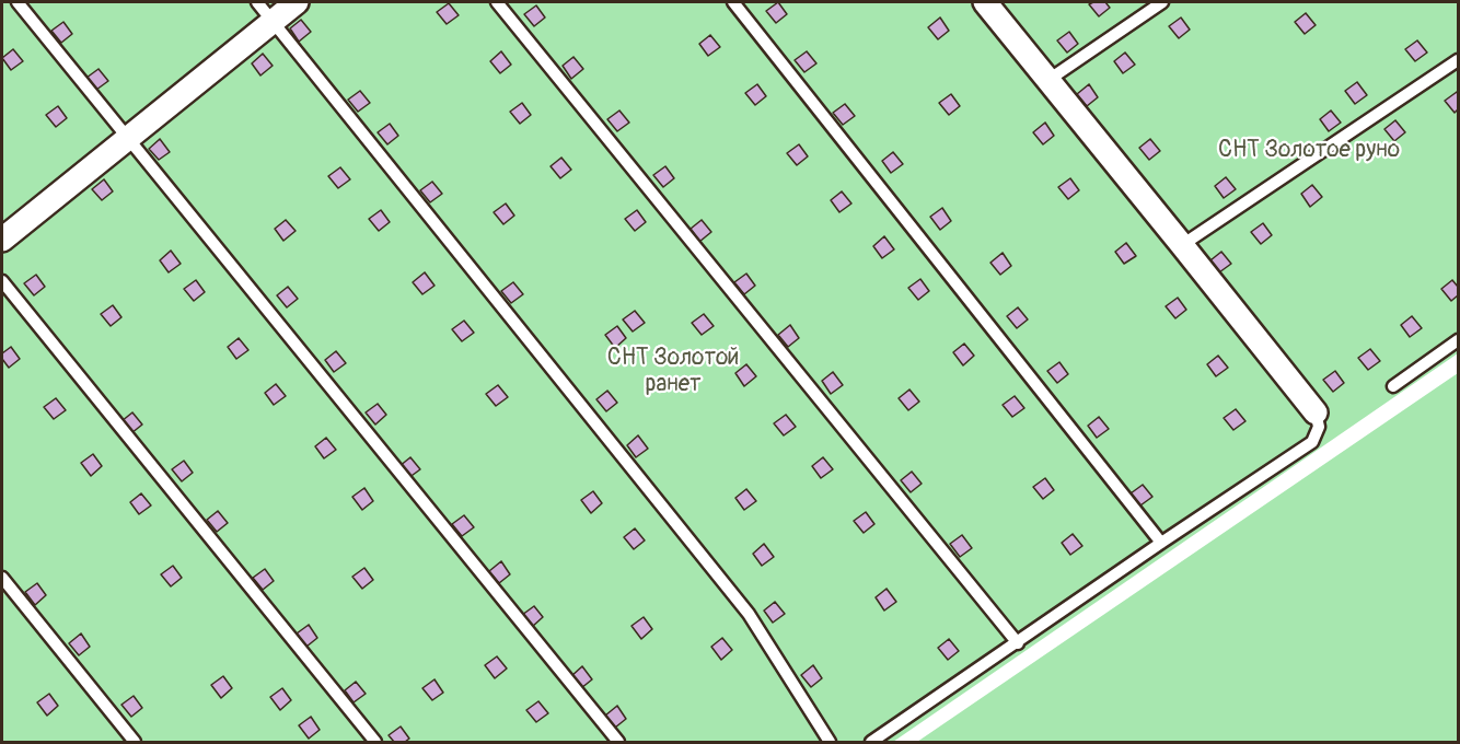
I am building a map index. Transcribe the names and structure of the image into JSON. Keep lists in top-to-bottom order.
{
  "parks": ["СНТ Золотое руно", "СНТ Золотой ранет"]
}
